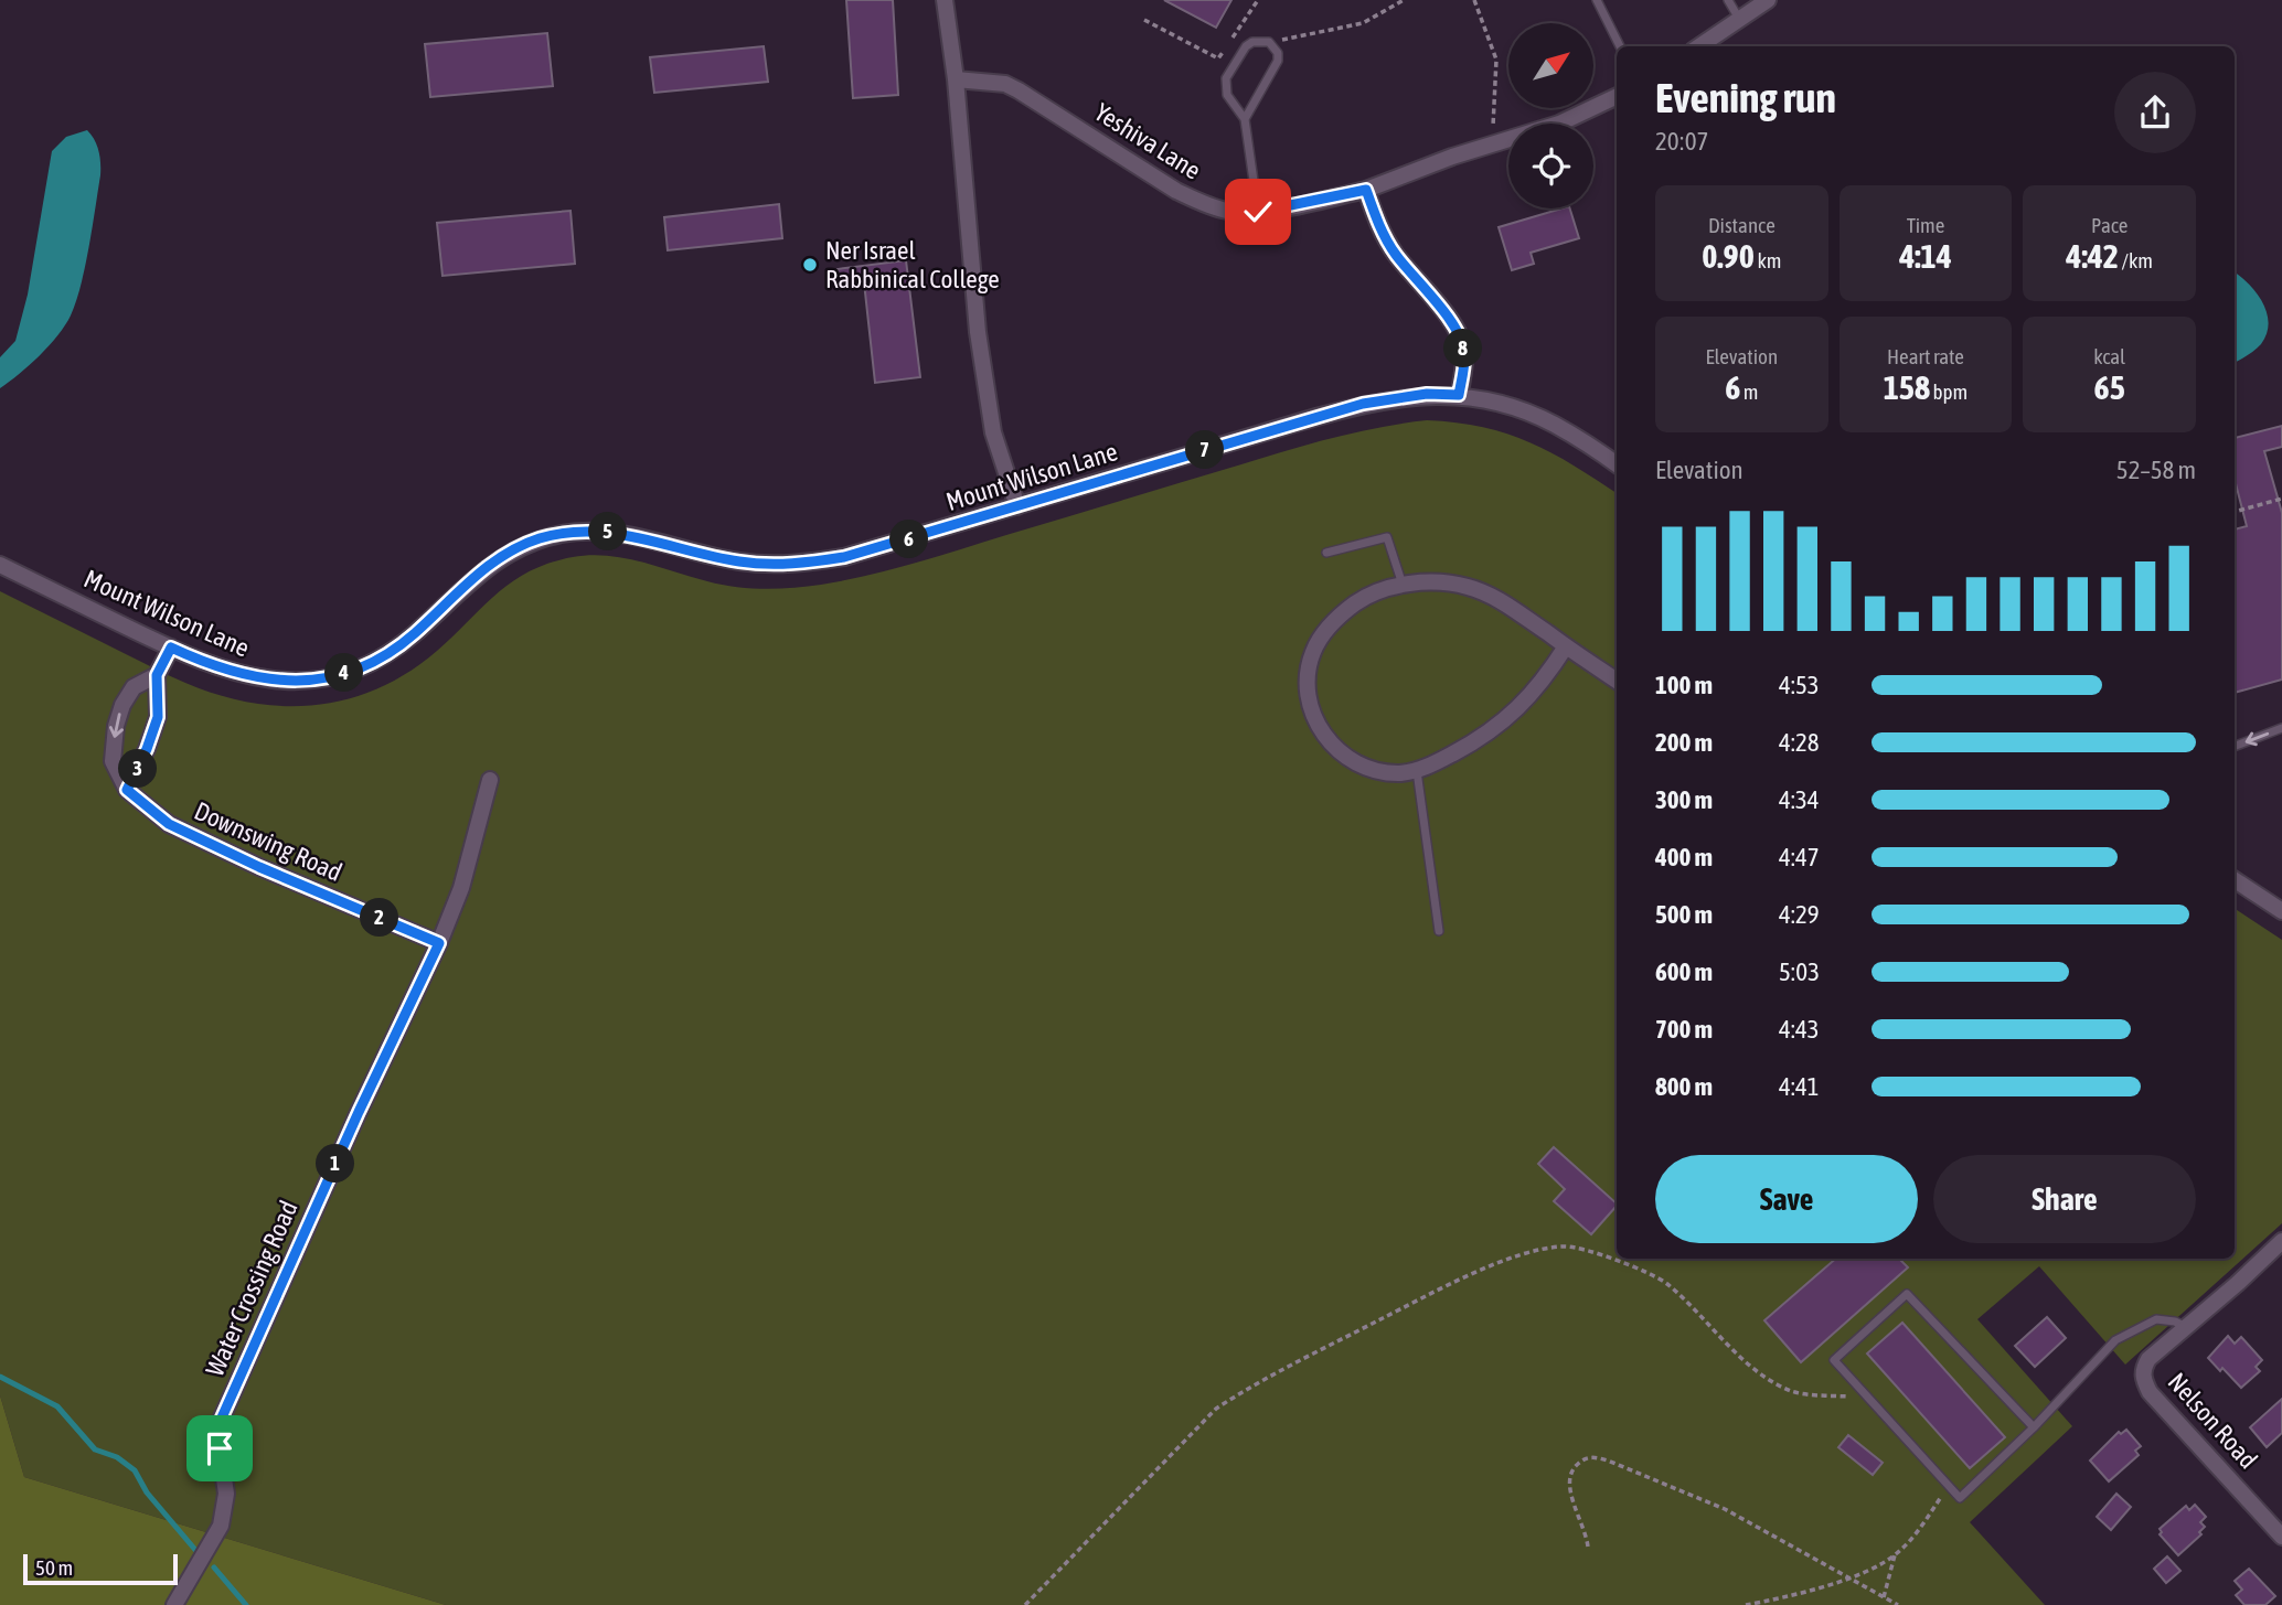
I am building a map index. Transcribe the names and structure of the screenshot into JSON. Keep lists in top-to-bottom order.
{
  "streets": {
    "street": [
      "Yeshiva Lane",
      "Mount Wilson Lane",
      "Downswing Road",
      "Water Crossing Road",
      "Nelson Road"
    ]
  },
  "crossings": [
    ["Mount Wilson Lane", "Downswing Road"],
    ["Downswing Road", "Water Crossing Road"]
  ],
  "places": ["Ner Israel Rabbinical College"],
  "scale_bar": "50 m",
  "north": "top right",
  "page": {
    "heading": ["Evening run", "20:07"],
    "stats": [
      ["Distance", "0.90 km"],
      ["Time", "4:14"],
      ["Pace", "4:42 /km"],
      ["Elevation", "6 m"],
      ["Heart rate", "158 bpm"],
      ["kcal", "65"]
    ],
    "pins": [
      "8",
      "7",
      "5",
      "6",
      "4",
      "3",
      "2",
      "1"
    ],
    "chart": ["Elevation", "52–58 m"],
    "list": [
      {
        "name": "100 m",
        "note": "4:53"
      },
      {
        "name": "200 m",
        "note": "4:28"
      },
      {
        "name": "300 m",
        "note": "4:34"
      },
      {
        "name": "400 m",
        "note": "4:47"
      },
      {
        "name": "500 m",
        "note": "4:29"
      },
      {
        "name": "600 m",
        "note": "5:03"
      },
      {
        "name": "700 m",
        "note": "4:43"
      },
      {
        "name": "800 m",
        "note": "4:41"
      }
    ],
    "buttons": ["Save", "Share"],
    "scale": "50 m"
  }
}
